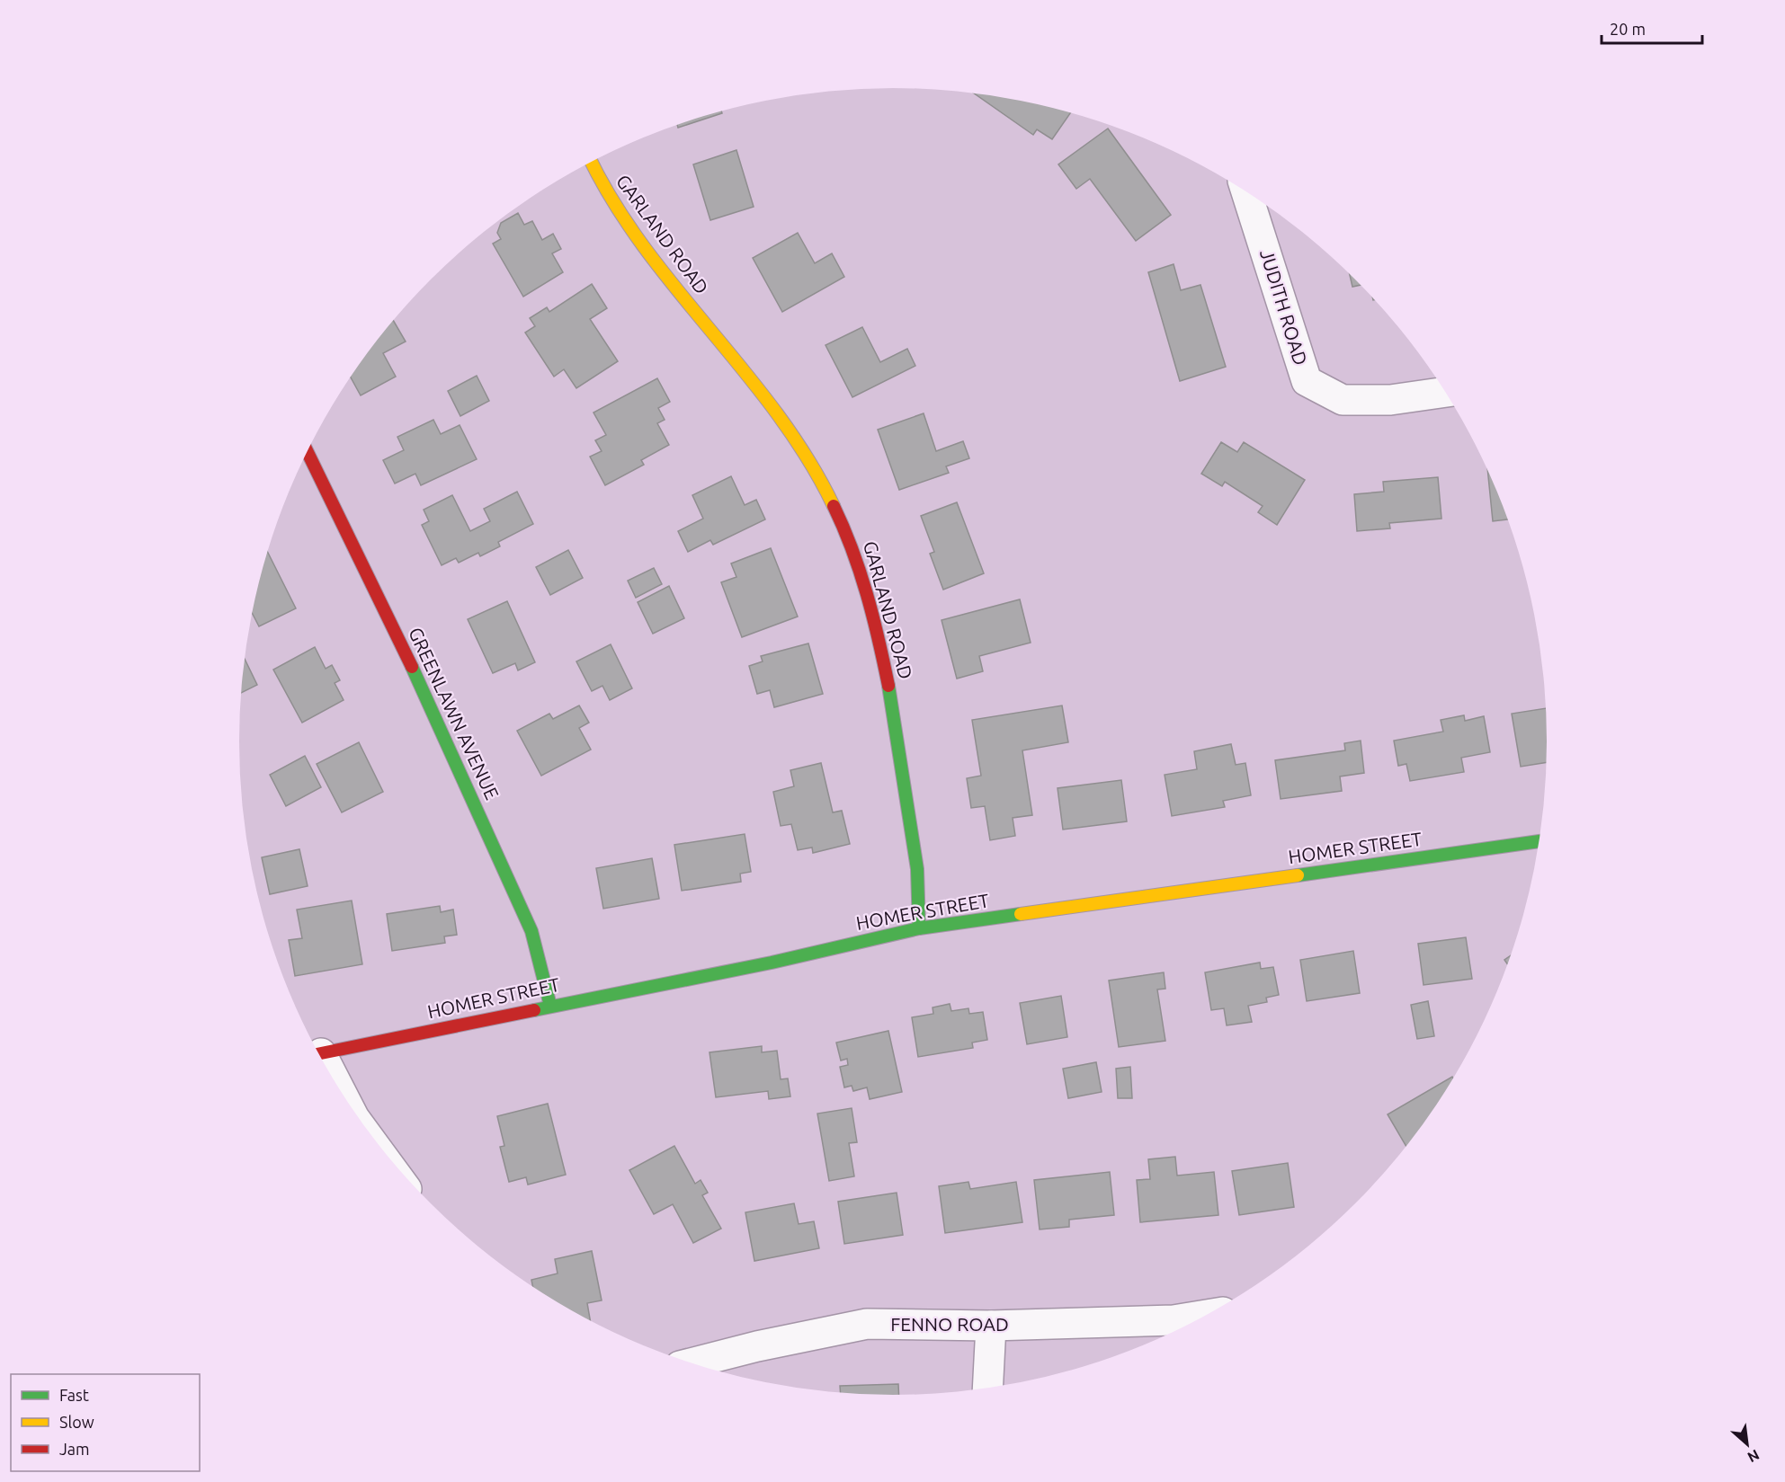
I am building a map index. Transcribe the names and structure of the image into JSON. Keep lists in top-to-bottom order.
{
  "streets": {
    "street": [
      "GARLAND ROAD",
      "JUDITH ROAD",
      "GREENLAWN AVENUE",
      "HOMER STREET",
      "FENNO ROAD"
    ]
  },
  "crossings": [
    ["GARLAND ROAD", "HOMER STREET"],
    ["GREENLAWN AVENUE", "HOMER STREET"]
  ],
  "legend": ["Fast", "Slow", "Jam"],
  "scale_bar": "20 m",
  "north": "bottom right"
}
